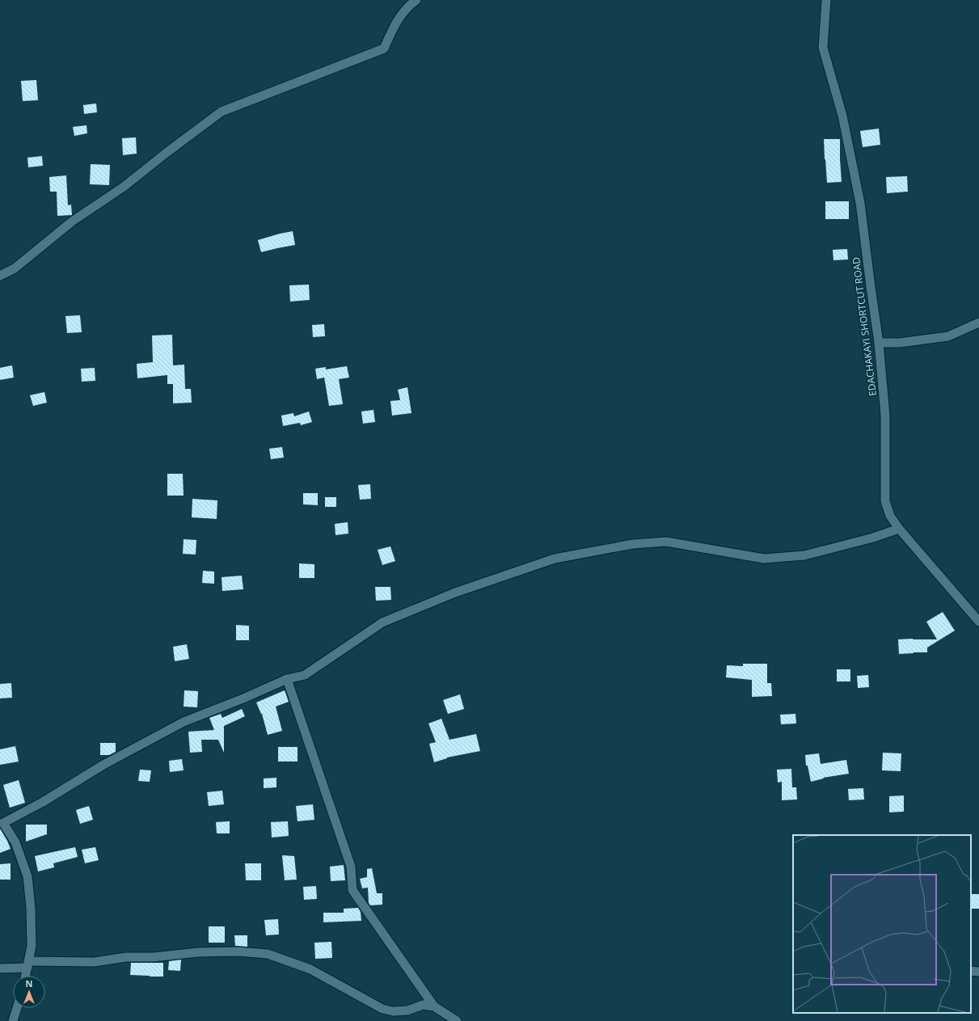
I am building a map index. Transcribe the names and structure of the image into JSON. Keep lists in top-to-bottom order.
{
  "streets": {
    "street": ["EDACHAKAYI SHORTCUT ROAD"]
  },
  "north": "top"
}
